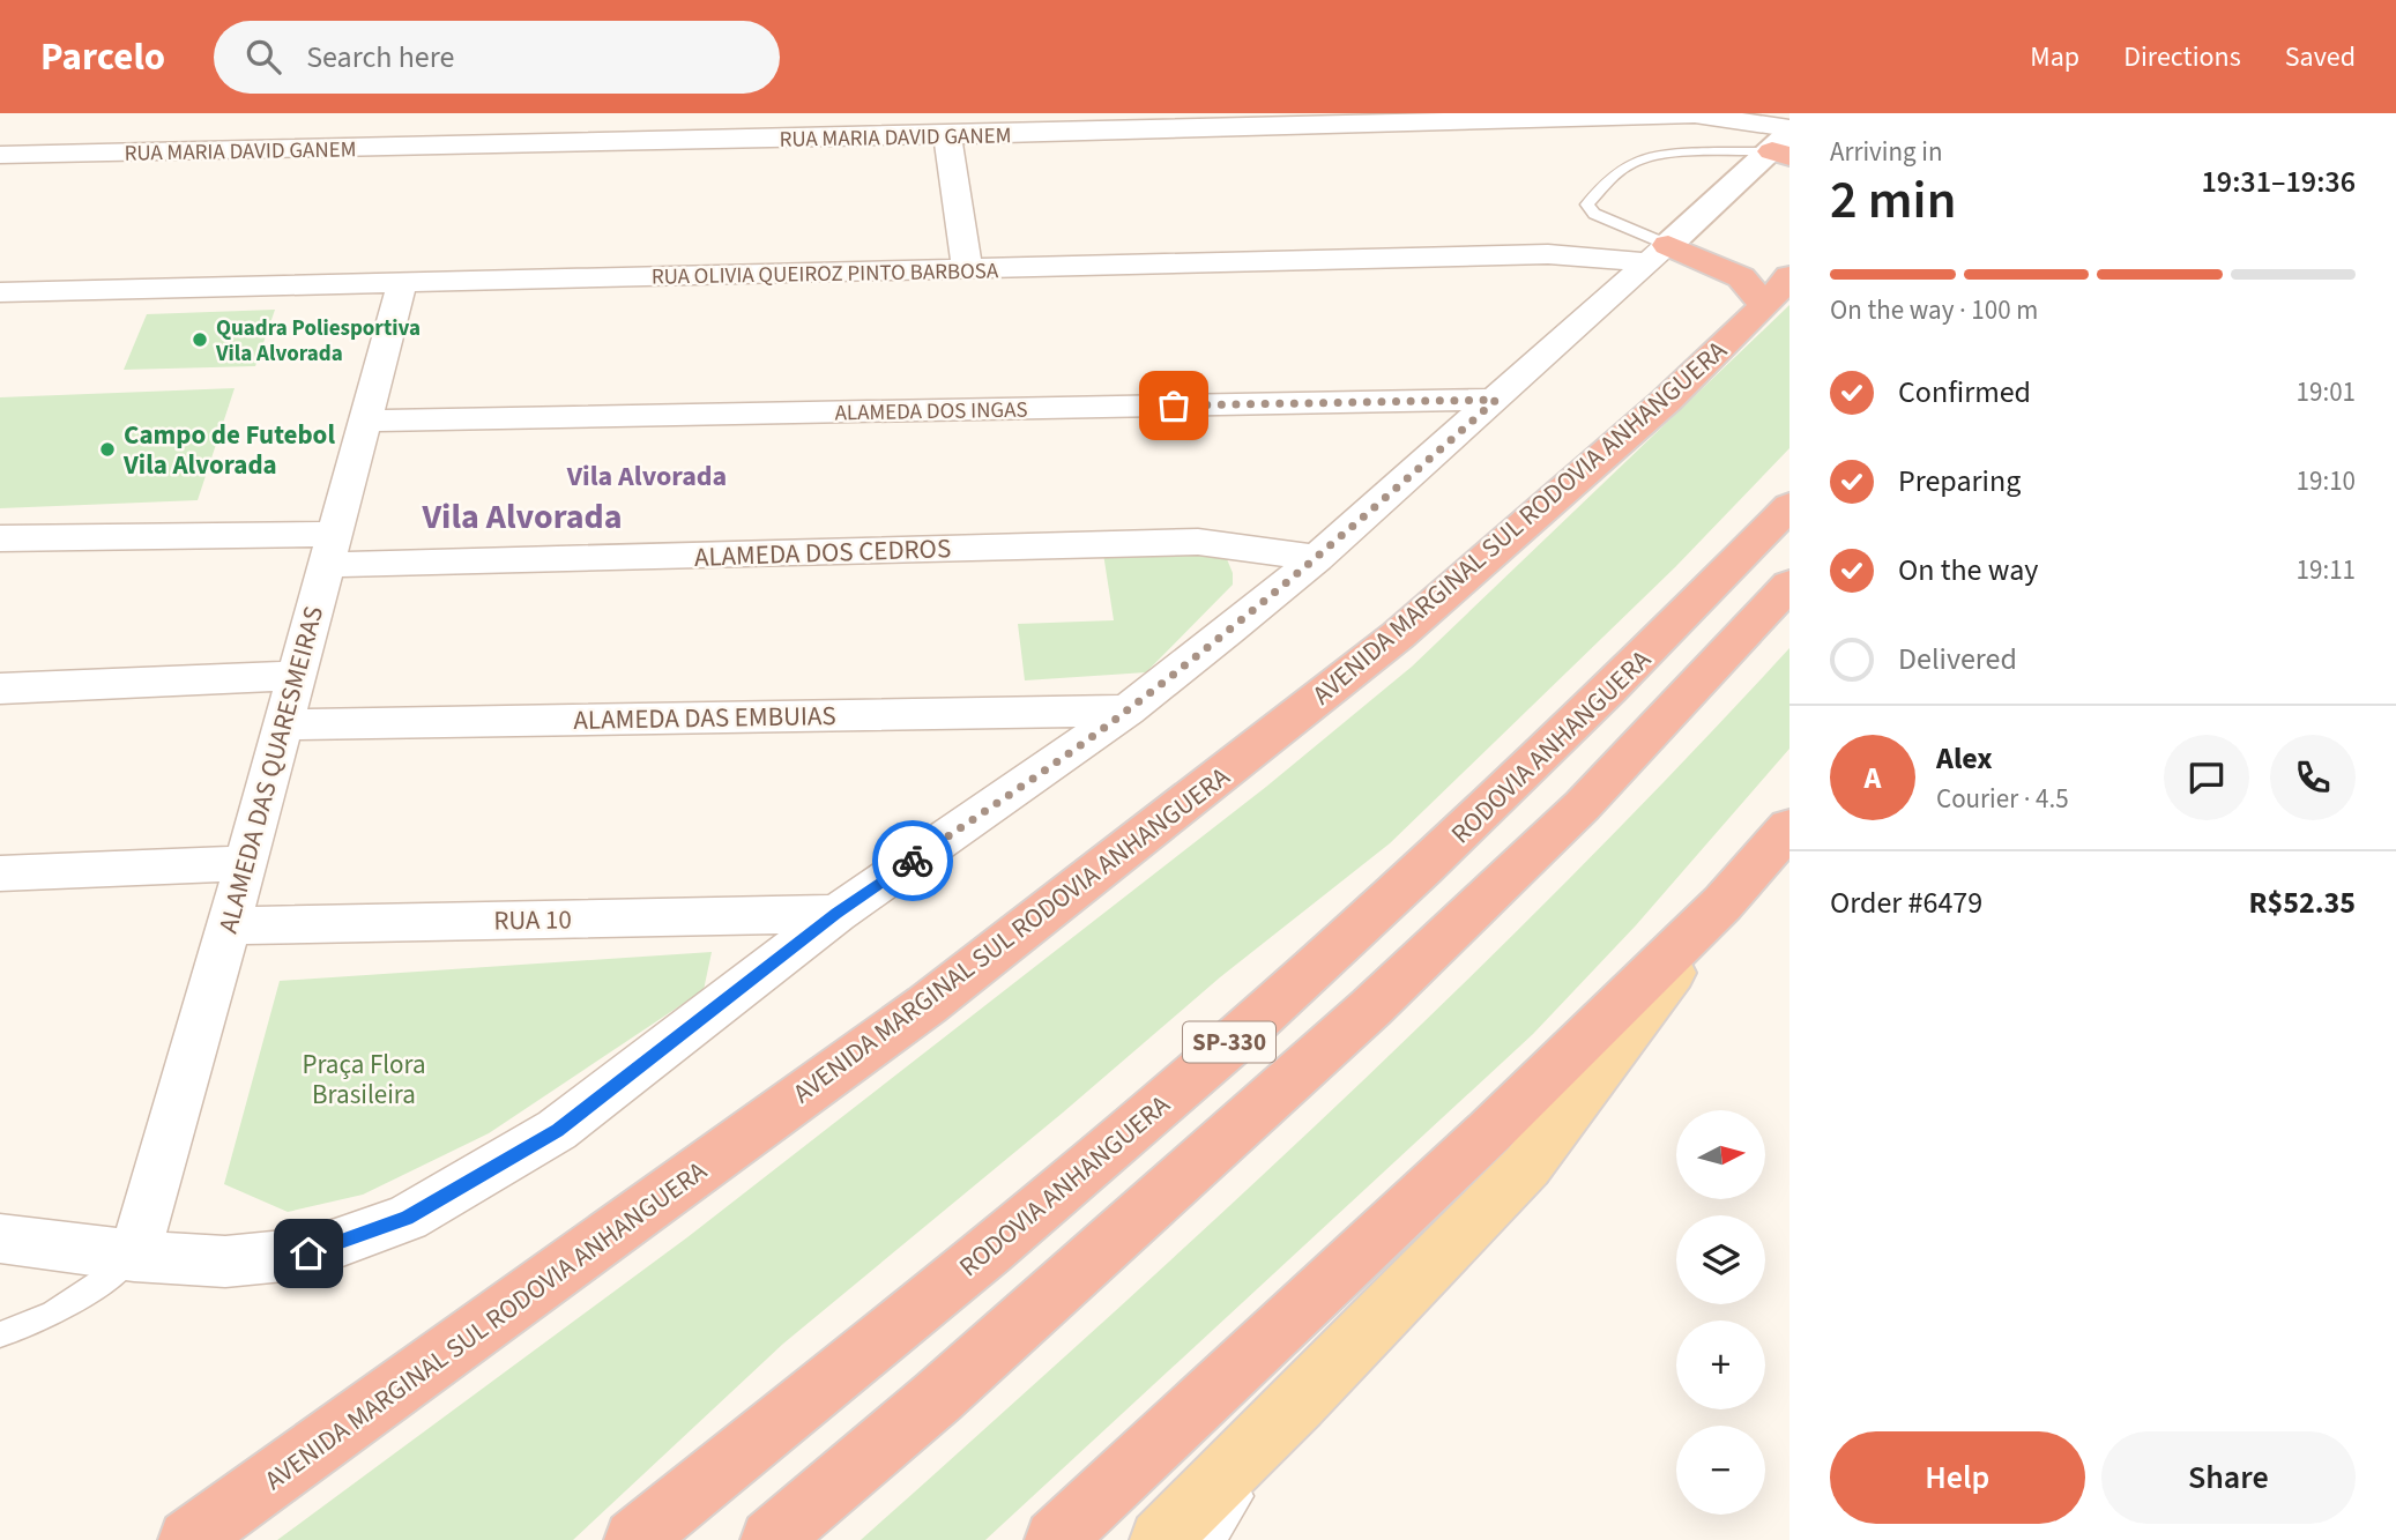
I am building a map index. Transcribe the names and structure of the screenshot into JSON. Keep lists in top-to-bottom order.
{
  "streets": {
    "highway": ["AVENIDA MARGINAL SUL RODOVIA ANHANGUERA", "RODOVIA ANHANGUERA", "SP-330"],
    "street": [
      "RUA MARIA DAVID GANEM",
      "RUA OLIVIA QUEIROZ PINTO BARBOSA",
      "ALAMEDA DOS INGAS",
      "ALAMEDA DOS CEDROS",
      "ALAMEDA DAS EMBUIAS",
      "ALAMEDA DAS QUARESMEIRAS",
      "RUA 10"
    ]
  },
  "crossings": [
    ["RUA OLIVIA QUEIROZ PINTO BARBOSA", "ALAMEDA DAS QUARESMEIRAS"],
    ["ALAMEDA DOS INGAS", "ALAMEDA DAS QUARESMEIRAS"],
    ["ALAMEDA DOS CEDROS", "ALAMEDA DAS QUARESMEIRAS"],
    ["ALAMEDA DAS EMBUIAS", "ALAMEDA DAS QUARESMEIRAS"],
    ["ALAMEDA DAS QUARESMEIRAS", "RUA 10"]
  ],
  "districts": ["Vila Alvorada", "Vila Alvorada"],
  "parks": ["Praça Flora Brasileira"],
  "places": ["Quadra Poliesportiva Vila Alvorada", "Campo de Futebol Vila Alvorada"],
  "north": "right",
  "page": {
    "header": "Parcelo",
    "search": "Search here",
    "nav": ["Map", "Directions", "Saved"],
    "heading": ["2 min", "Arriving in", "19:31–19:36"],
    "panel": [
      "Alex",
      "Courier · 4.5",
      "Order #6479",
      "R$52.35"
    ],
    "bar": "On the way · 100 m",
    "list": [
      ["Confirmed", "19:01"],
      ["Preparing", "19:10"],
      ["On the way", "19:11"],
      "Delivered"
    ],
    "round": "A",
    "map_buttons": ["+", "−"],
    "buttons": ["Help", "Share"]
  }
}
